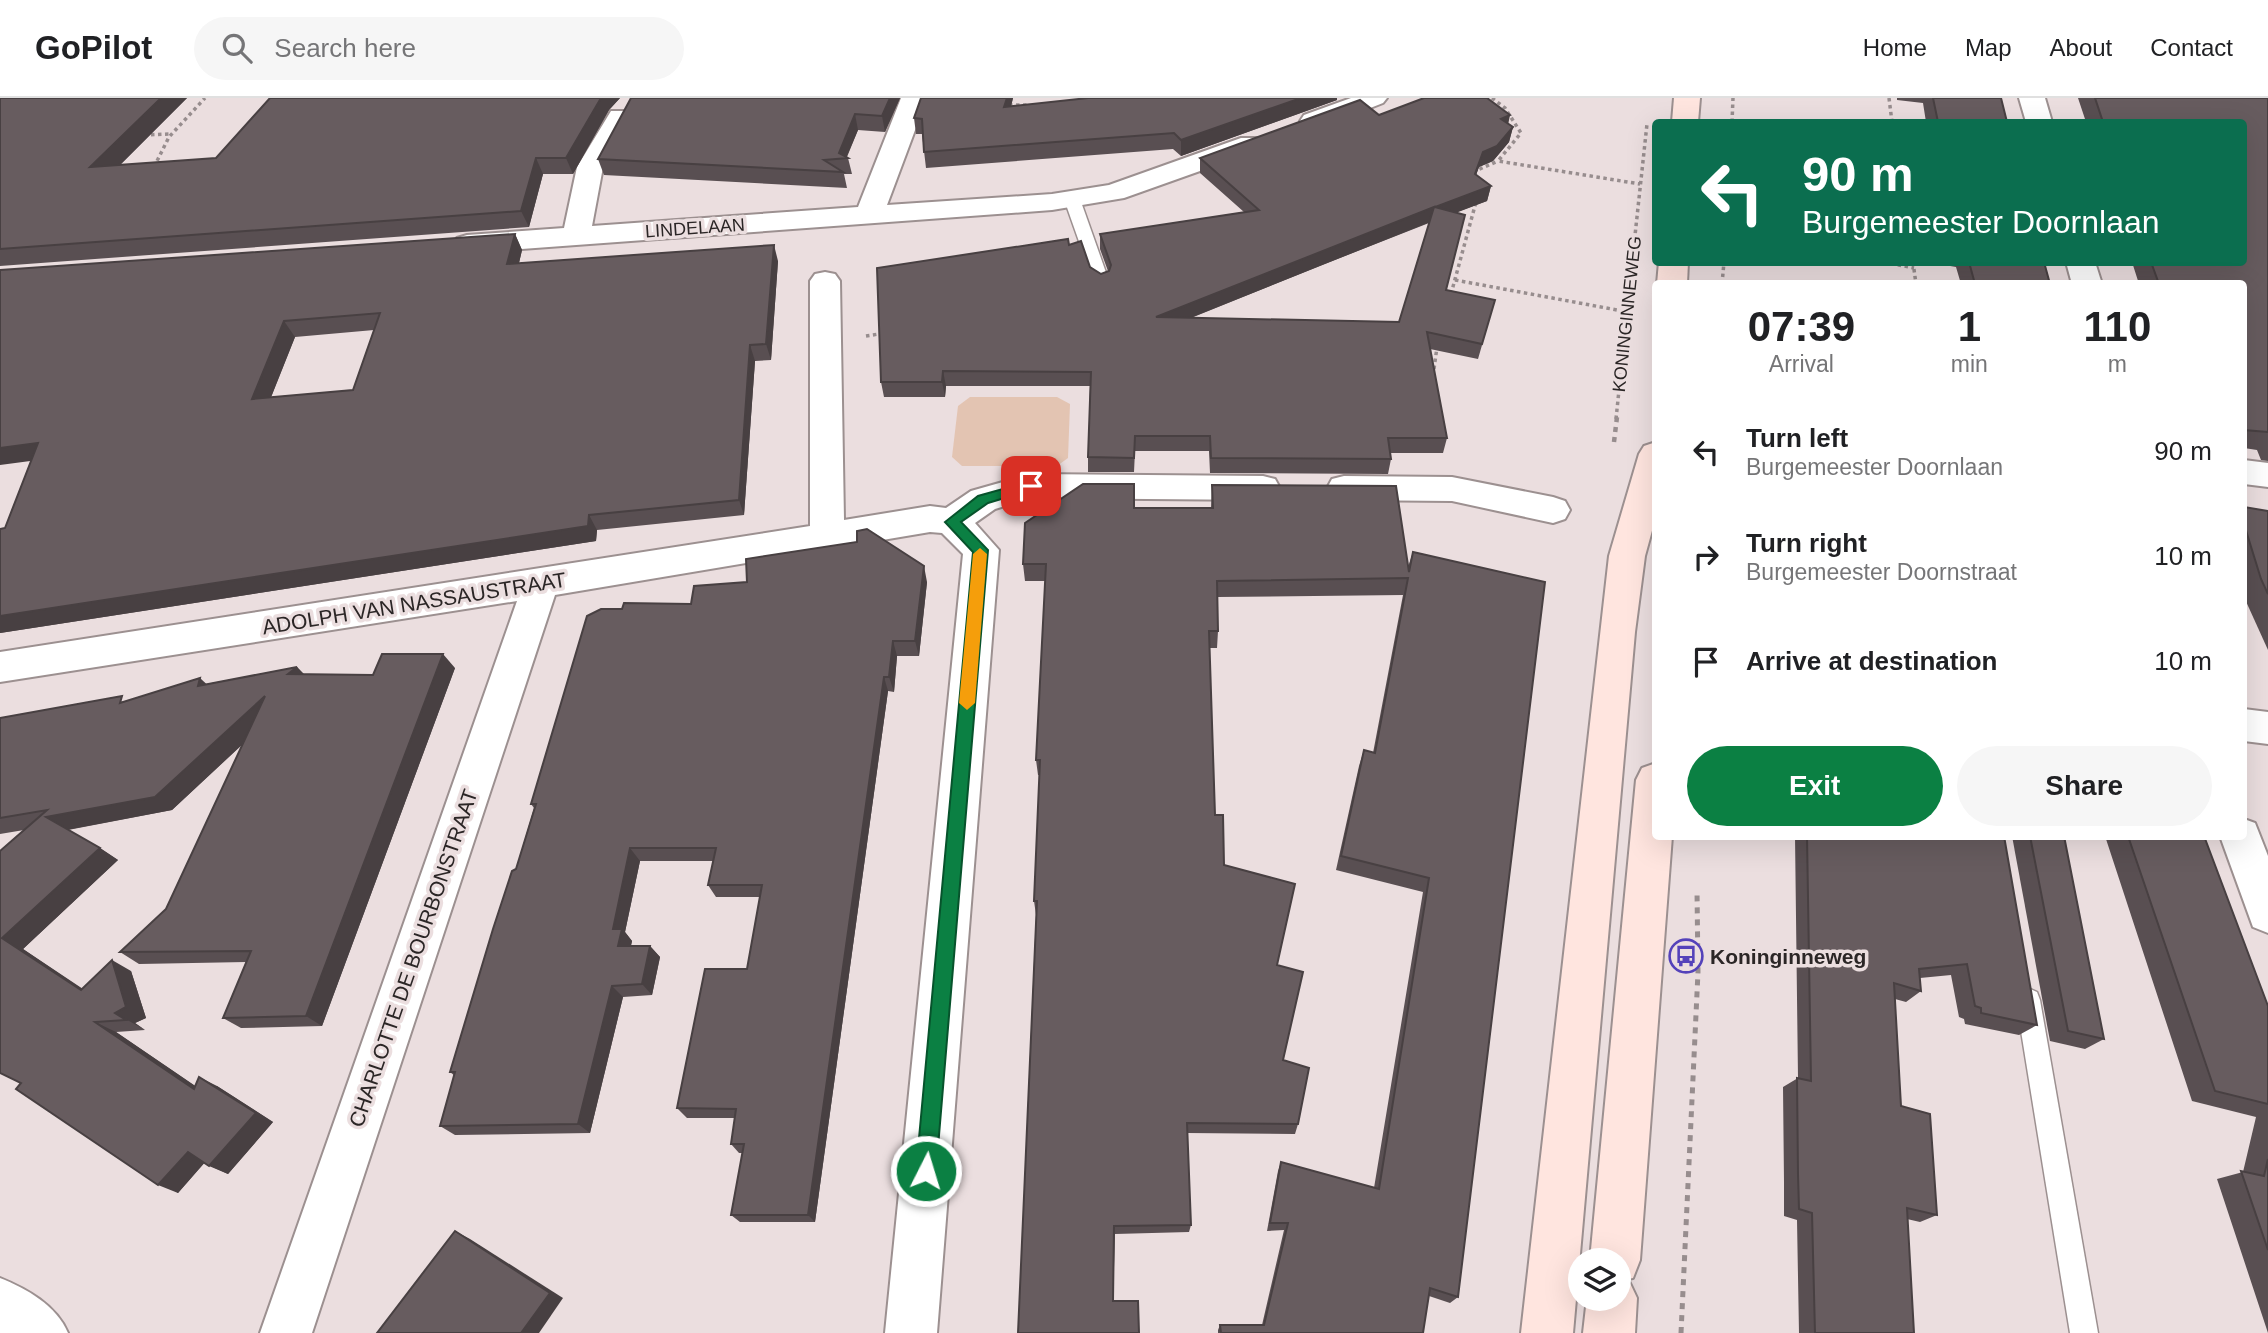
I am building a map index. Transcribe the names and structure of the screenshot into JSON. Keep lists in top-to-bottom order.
{
  "streets": {
    "street": ["LINDELAAN", "ADOLPH VAN NASSAUSTRAAT", "CHARLOTTE DE BOURBONSTRAAT"],
    "path": ["KONINGINNEWEG"]
  },
  "crossings": [
    ["ADOLPH VAN NASSAUSTRAAT", "CHARLOTTE DE BOURBONSTRAAT"]
  ],
  "places": {
    "bus stop": ["Koninginneweg"]
  },
  "page": {
    "header": "GoPilot",
    "search": "Search here",
    "nav": [
      "Home",
      "Map",
      "About",
      "Contact"
    ],
    "turn": ["90 m", "Burgemeester Doornlaan"],
    "eta": [
      "07:39",
      "Arrival",
      "1",
      "min",
      "110",
      "m"
    ],
    "list": [
      {
        "name": "Turn left",
        "note": "Burgemeester Doornlaan",
        "value": "90 m"
      },
      {
        "name": "Turn right",
        "note": "Burgemeester Doornstraat",
        "value": "10 m"
      },
      {
        "name": "Arrive at destination",
        "value": "10 m"
      }
    ],
    "buttons": ["Exit", "Share"]
  }
}
